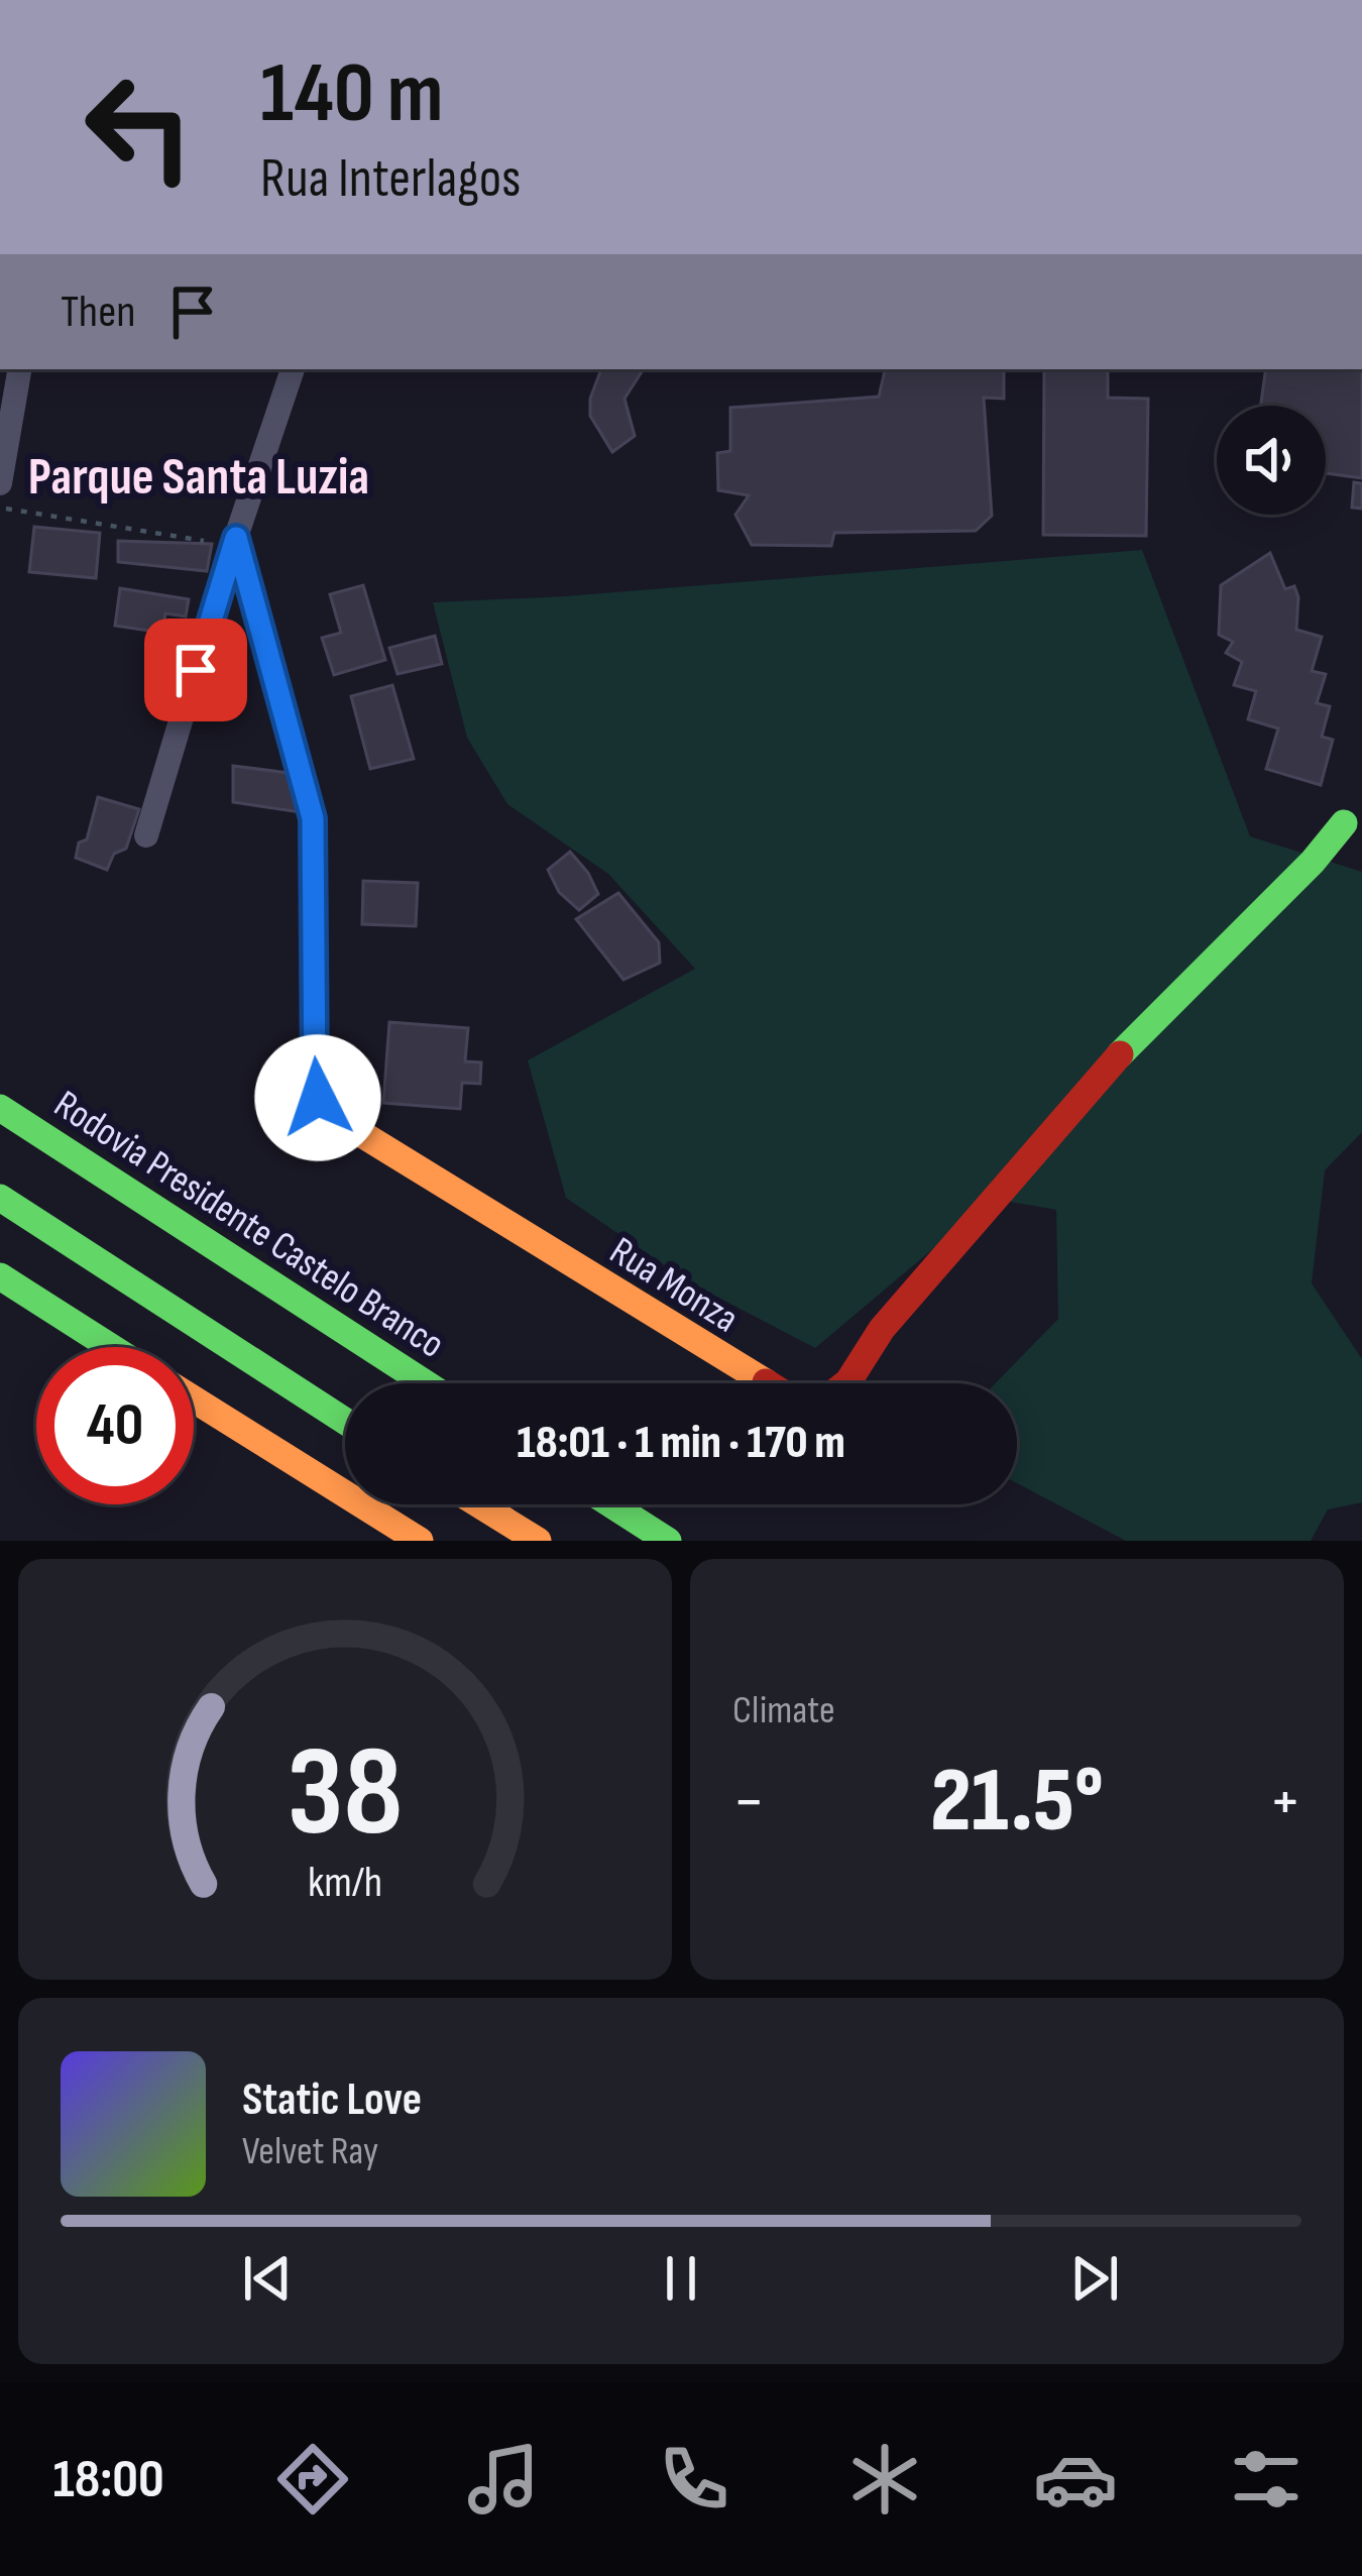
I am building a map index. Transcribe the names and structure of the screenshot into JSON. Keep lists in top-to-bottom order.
{
  "streets": {
    "main road": ["Rodovia Presidente Castelo Branco", "Rua Monza"]
  },
  "districts": ["Parque Santa Luzia"],
  "page": {
    "turn": ["140 m", "Rua Interlagos"],
    "then": "Then",
    "limit": "40",
    "trip": "18:01 · 1 min · 170 m",
    "tile": "Climate",
    "heat": ["−", "21.5°", "+"],
    "song": ["Static Love", "Velvet Ray"],
    "tabs": "18:00",
    "gauge": ["38", "km/h"]
  }
}
